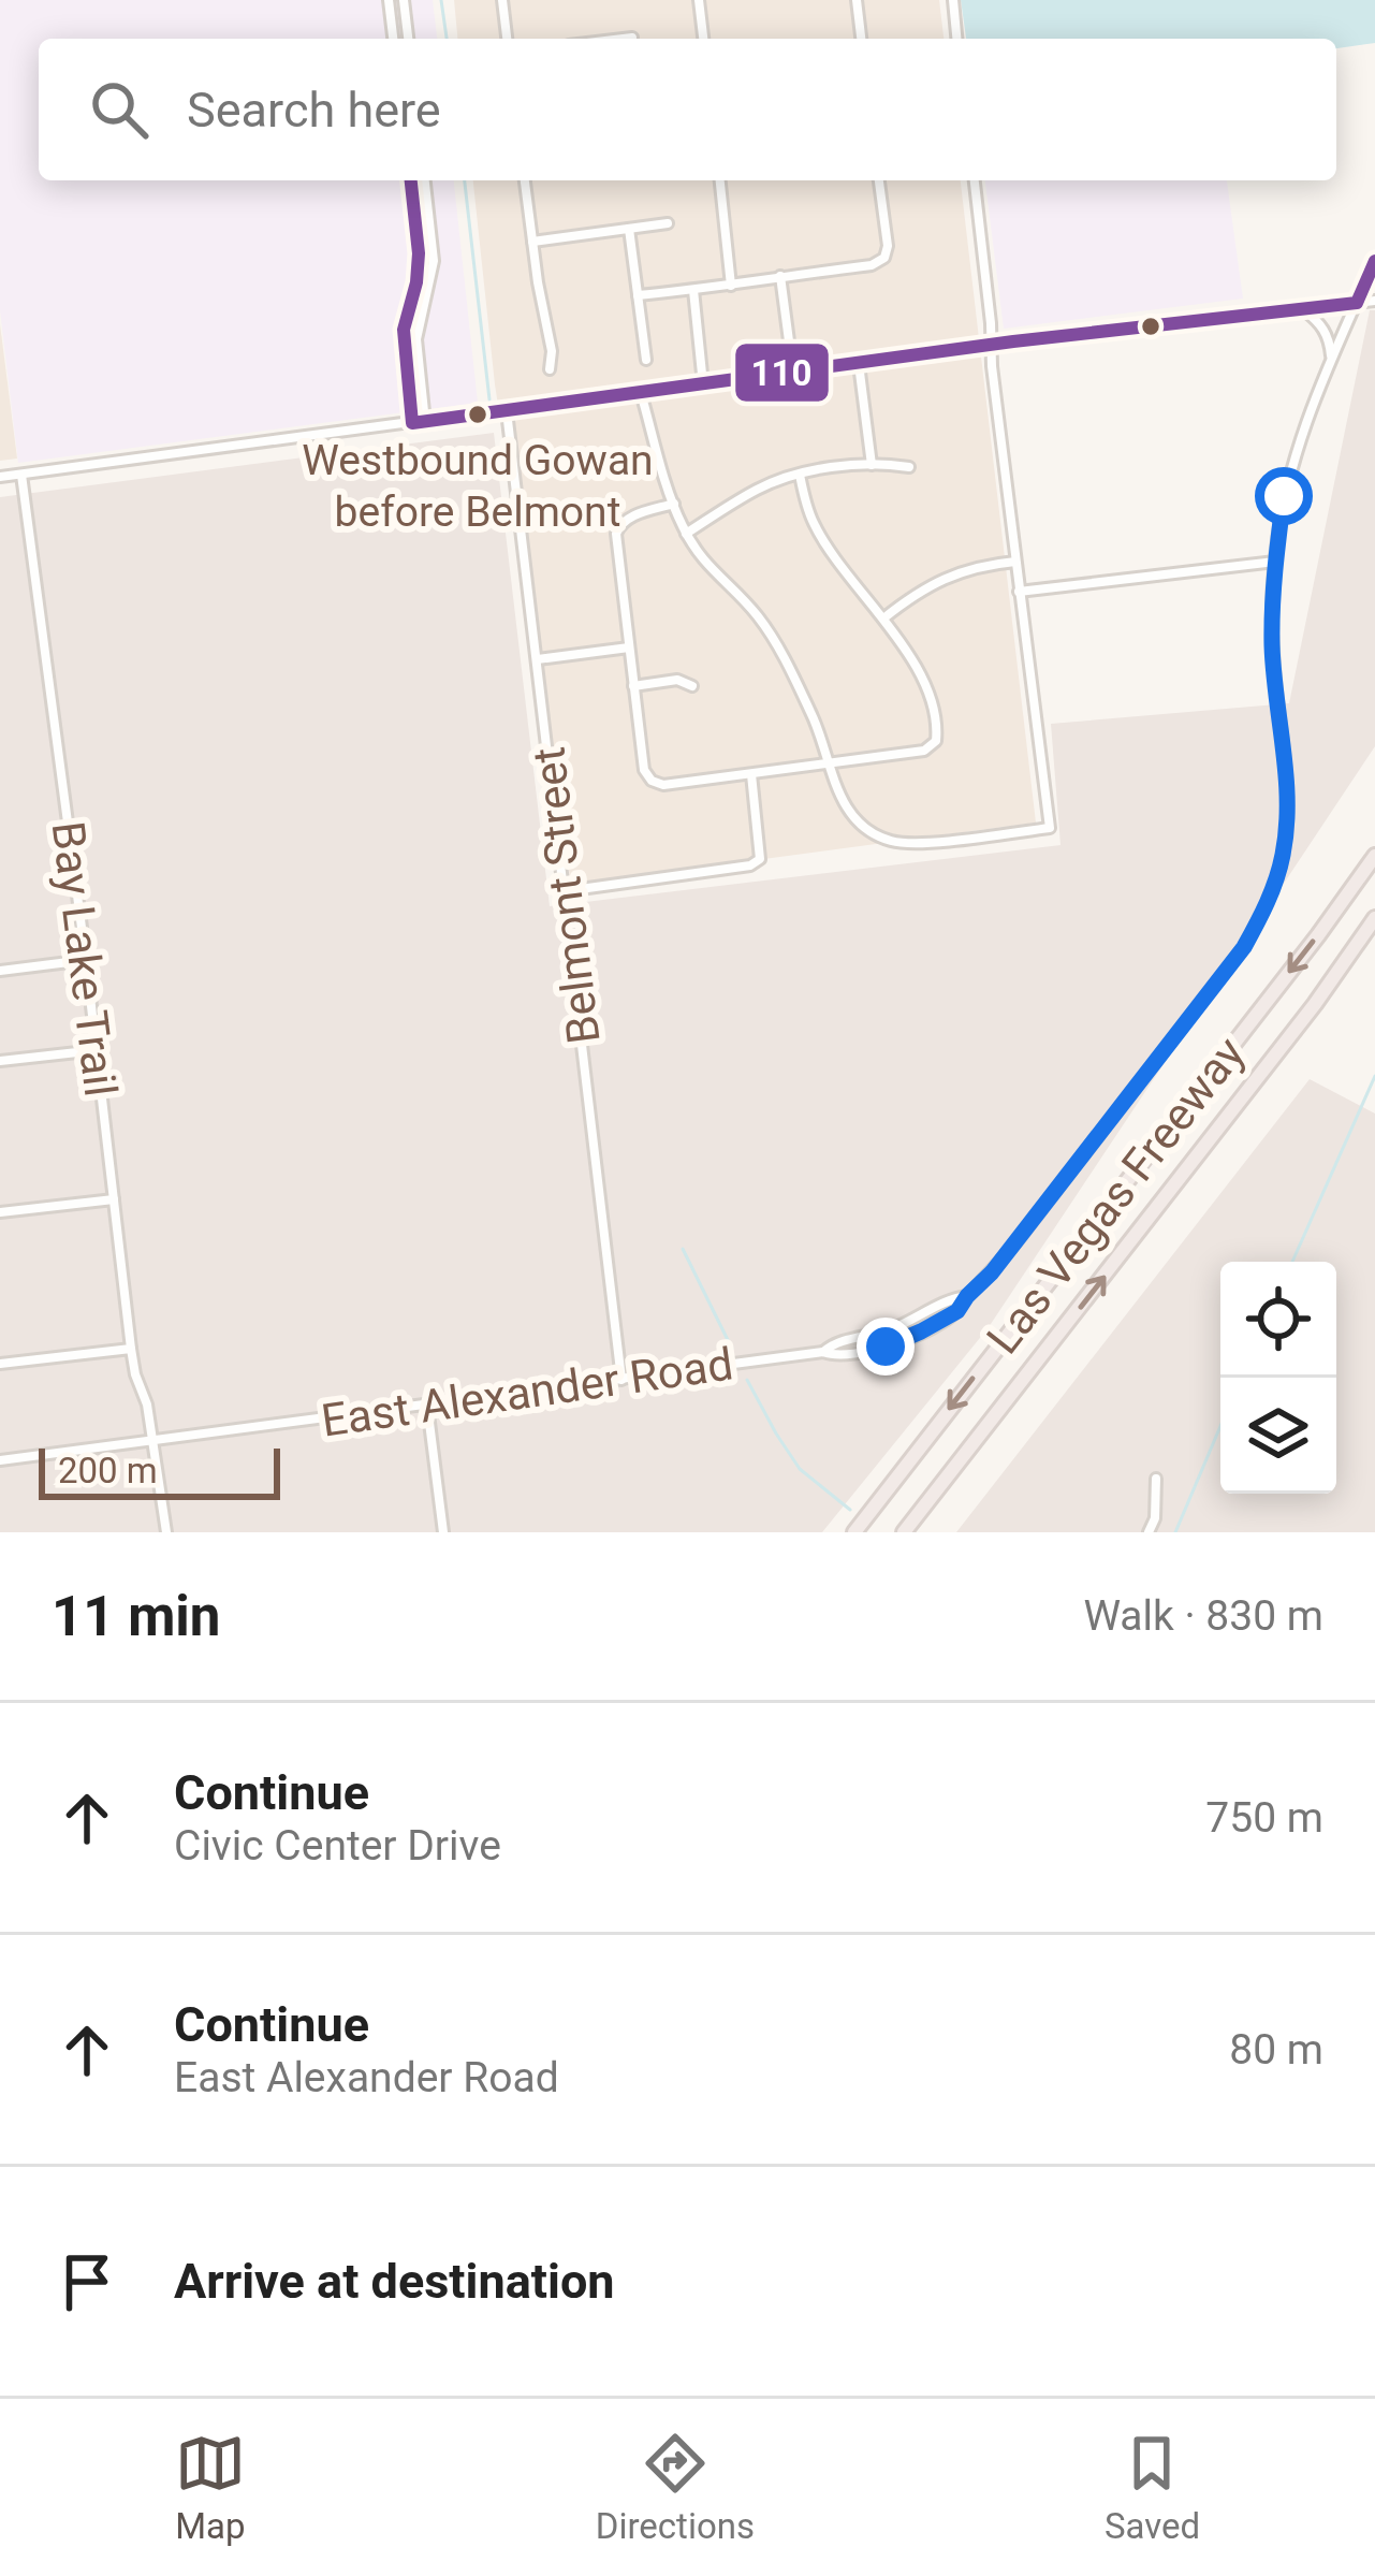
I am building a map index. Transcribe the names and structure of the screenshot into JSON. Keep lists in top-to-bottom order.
{
  "streets": {
    "highway": ["Las Vegas Freeway"],
    "street": ["Belmont Street", "Bay Lake Trail", "East Alexander Road"]
  },
  "crossings": [
    ["Belmont Street", "East Alexander Road"],
    ["Bay Lake Trail", "East Alexander Road"]
  ],
  "places": ["Westbound Gowan before Belmont"],
  "lines": ["transit line 110"],
  "scale_bar": "200 m",
  "page": {
    "search": "Search here",
    "scale": "200 m",
    "heading": ["11 min", "Walk · 830 m"],
    "list": [
      ["Continue", "Civic Center Drive", "750 m"],
      ["Continue", "East Alexander Road", "80 m"],
      "Arrive at destination"
    ],
    "nav": ["Map", "Directions", "Saved"]
  }
}
